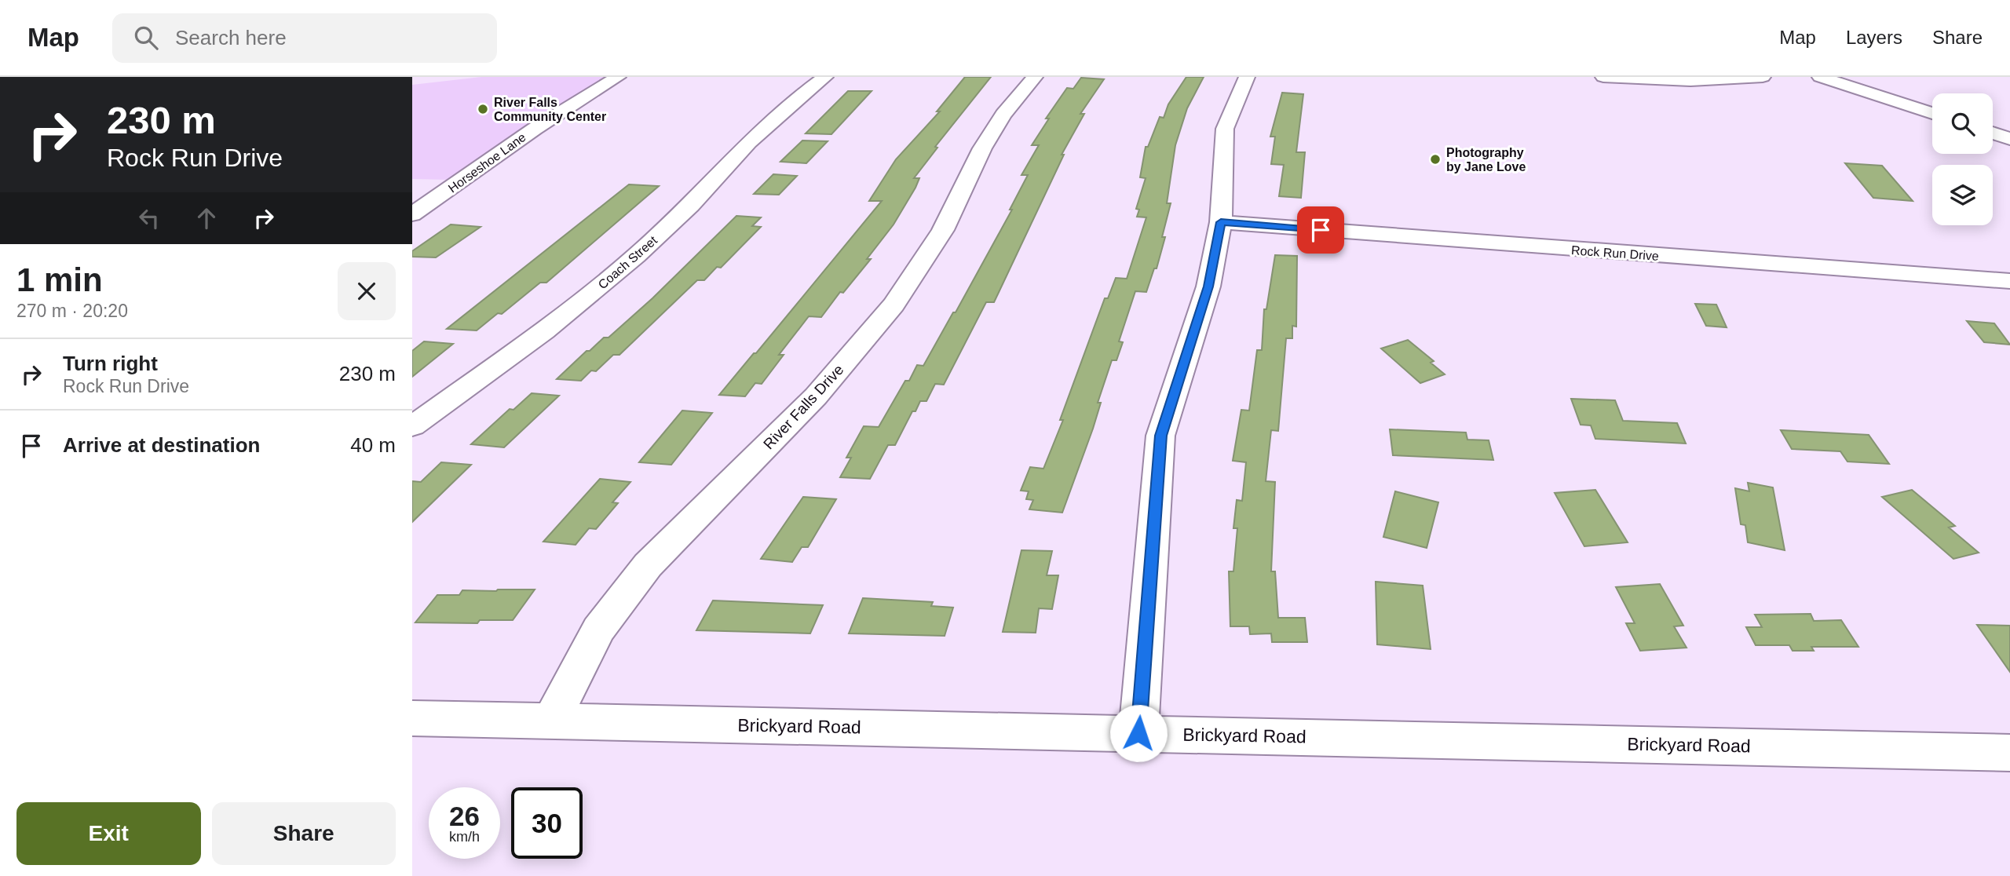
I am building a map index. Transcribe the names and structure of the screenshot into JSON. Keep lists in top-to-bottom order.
{
  "streets": {
    "street": [
      "Horseshoe Lane",
      "Rock Run Drive",
      "Coach Street",
      "River Falls Drive",
      "Brickyard Road"
    ]
  },
  "crossings": [
    ["River Falls Drive", "Brickyard Road"]
  ],
  "places": ["River Falls Community Center", "Photography by Jane Love"],
  "page": {
    "header": "Map",
    "search": "Search here",
    "nav": ["Map", "Layers", "Share"],
    "turn": ["230 m", "Rock Run Drive"],
    "heading": ["1 min", "270 m · 20:20"],
    "list": [
      {
        "name": "Turn right",
        "note": "Rock Run Drive",
        "value": "230 m"
      },
      {
        "name": "Arrive at destination",
        "value": "40 m"
      }
    ],
    "speed": "26 km/h",
    "limit": "30",
    "buttons": ["Exit", "Share"]
  }
}
